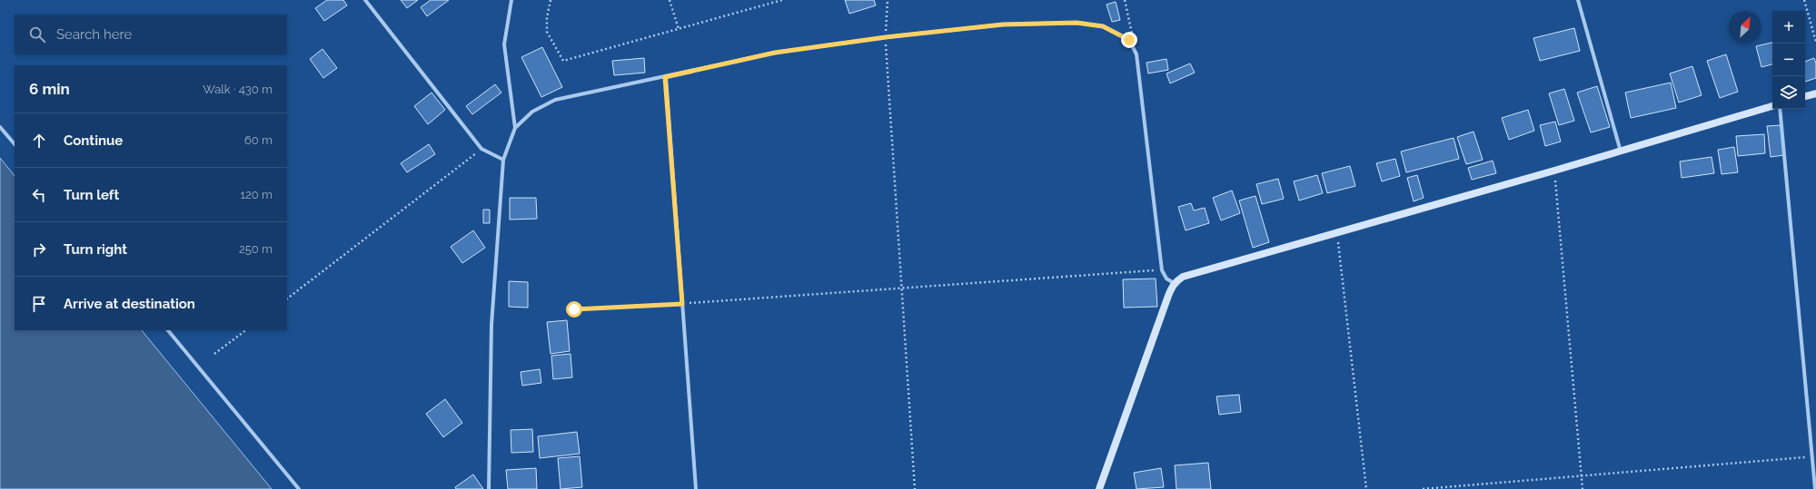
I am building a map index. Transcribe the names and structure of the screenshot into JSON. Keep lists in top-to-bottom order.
{
  "north": "top right",
  "page": {
    "map_buttons": ["+", "−"],
    "search": "Search here",
    "heading": ["6 min", "Walk · 430 m"],
    "list": [
      ["Continue", "60 m"],
      ["Turn left", "120 m"],
      ["Turn right", "250 m"],
      "Arrive at destination"
    ]
  }
}
